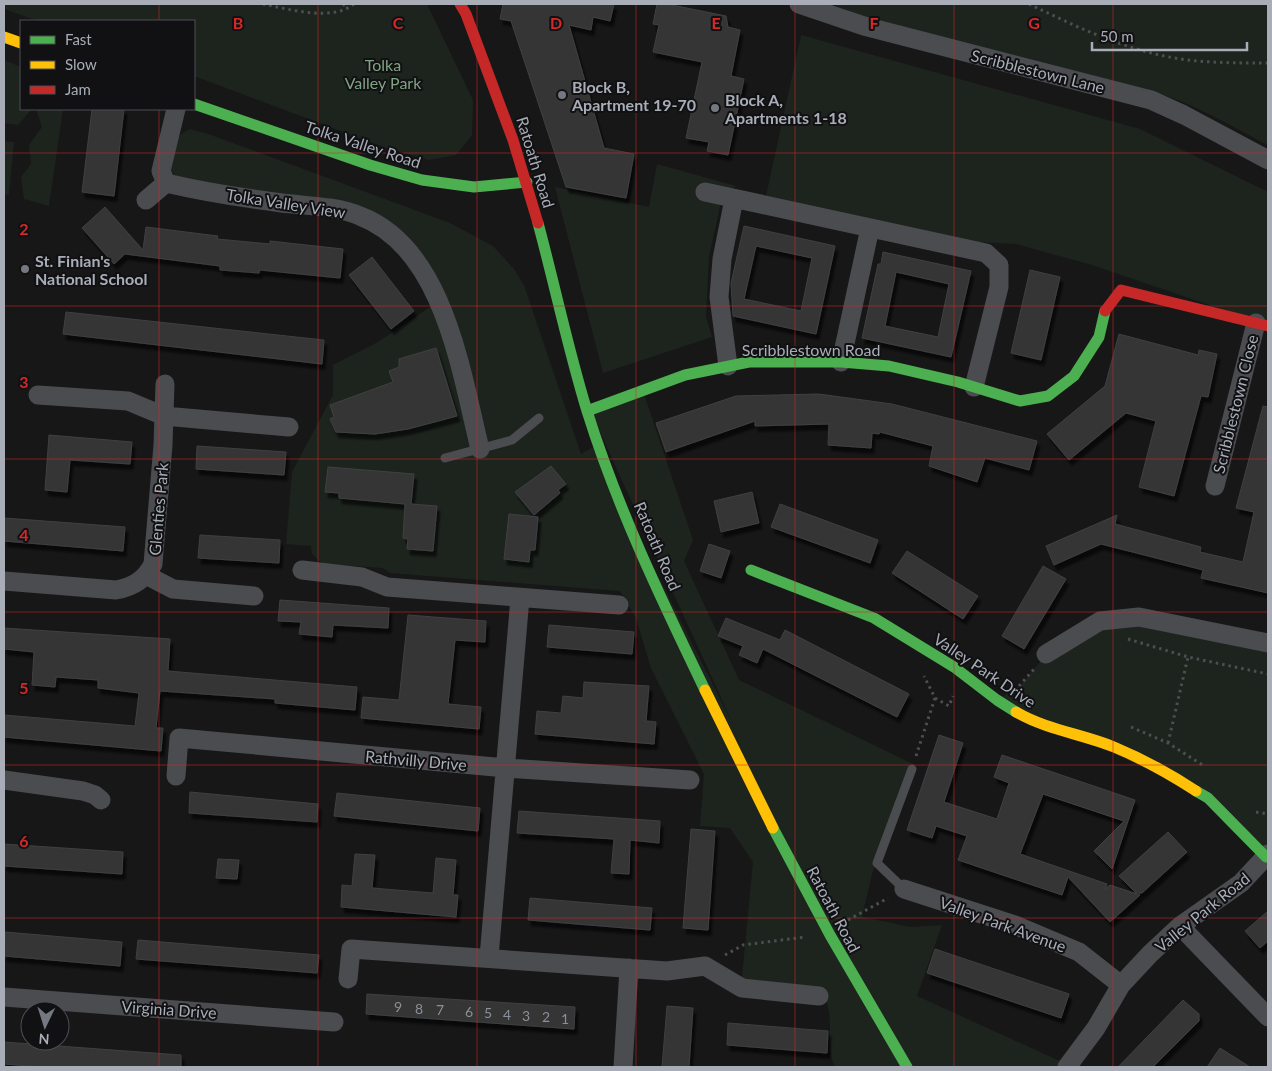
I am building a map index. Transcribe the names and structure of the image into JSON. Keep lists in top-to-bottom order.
{
  "streets": {
    "street": [
      "Scribblestown Lane",
      "Tolka Valley Road",
      "Ratoath Road",
      "Tolka Valley View",
      "Scribblestown Road",
      "Scribblestown Close",
      "Glenties Park",
      "Valley Park Drive",
      "Rathvilly Drive",
      "Valley Park Road",
      "Valley Park Avenue",
      "Virginia Drive"
    ]
  },
  "crossings": [
    ["Tolka Valley Road", "Ratoath Road"],
    ["Ratoath Road", "Scribblestown Road"],
    ["Scribblestown Road", "Scribblestown Close"],
    ["Valley Park Drive", "Valley Park Road"],
    ["Valley Park Road", "Valley Park Avenue"]
  ],
  "parks": ["Tolka Valley Park"],
  "places": ["Block B, Apartment 19-70", "Block A, Apartments 1-18", "St. Finian's National School"],
  "house_numbers": [
    "9",
    "8",
    "7",
    "6",
    "5",
    "4",
    "3",
    "2",
    "1"
  ],
  "legend": ["Fast", "Slow", "Jam"],
  "scale_bar": "50 m",
  "north": "bottom",
  "grid": {
    "columns": [
      "B",
      "C",
      "D",
      "E",
      "F",
      "G"
    ],
    "rows": [
      "2",
      "3",
      "4",
      "5",
      "6"
    ]
  }
}
